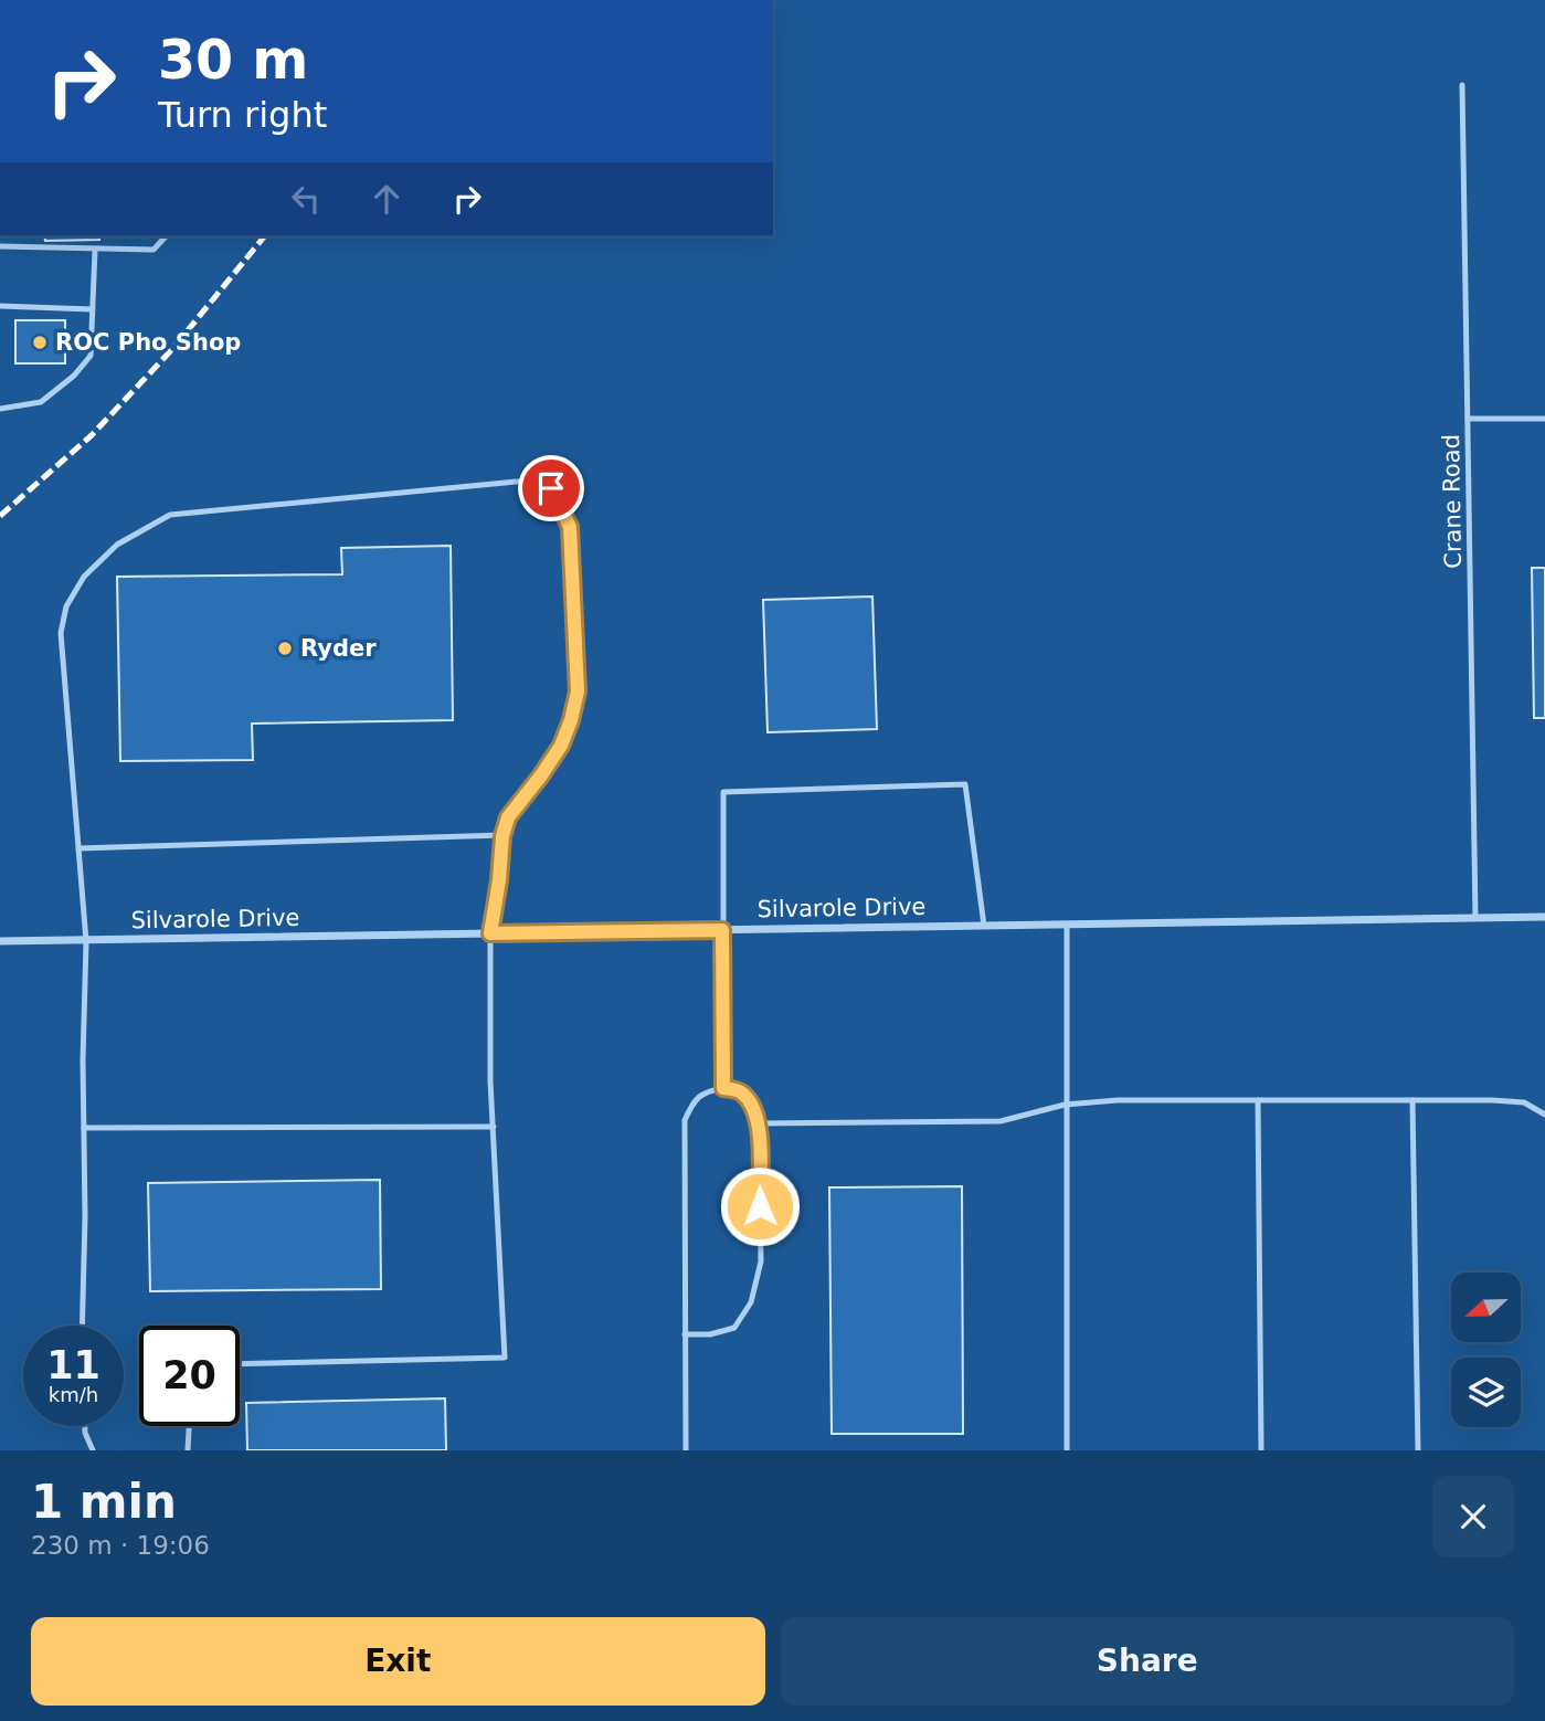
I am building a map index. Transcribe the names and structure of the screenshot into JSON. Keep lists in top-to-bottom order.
{
  "streets": {
    "street": ["Silvarole Drive"],
    "lane": ["Crane Road"]
  },
  "crossings": [
    ["Crane Road", "Silvarole Drive"]
  ],
  "places": ["ROC Pho Shop", "Ryder"],
  "north": "left",
  "page": {
    "turn": ["30 m", "Turn right"],
    "speed": "11 km/h",
    "limit": "20",
    "heading": ["1 min", "230 m · 19:06"],
    "buttons": ["Exit", "Share"]
  }
}
